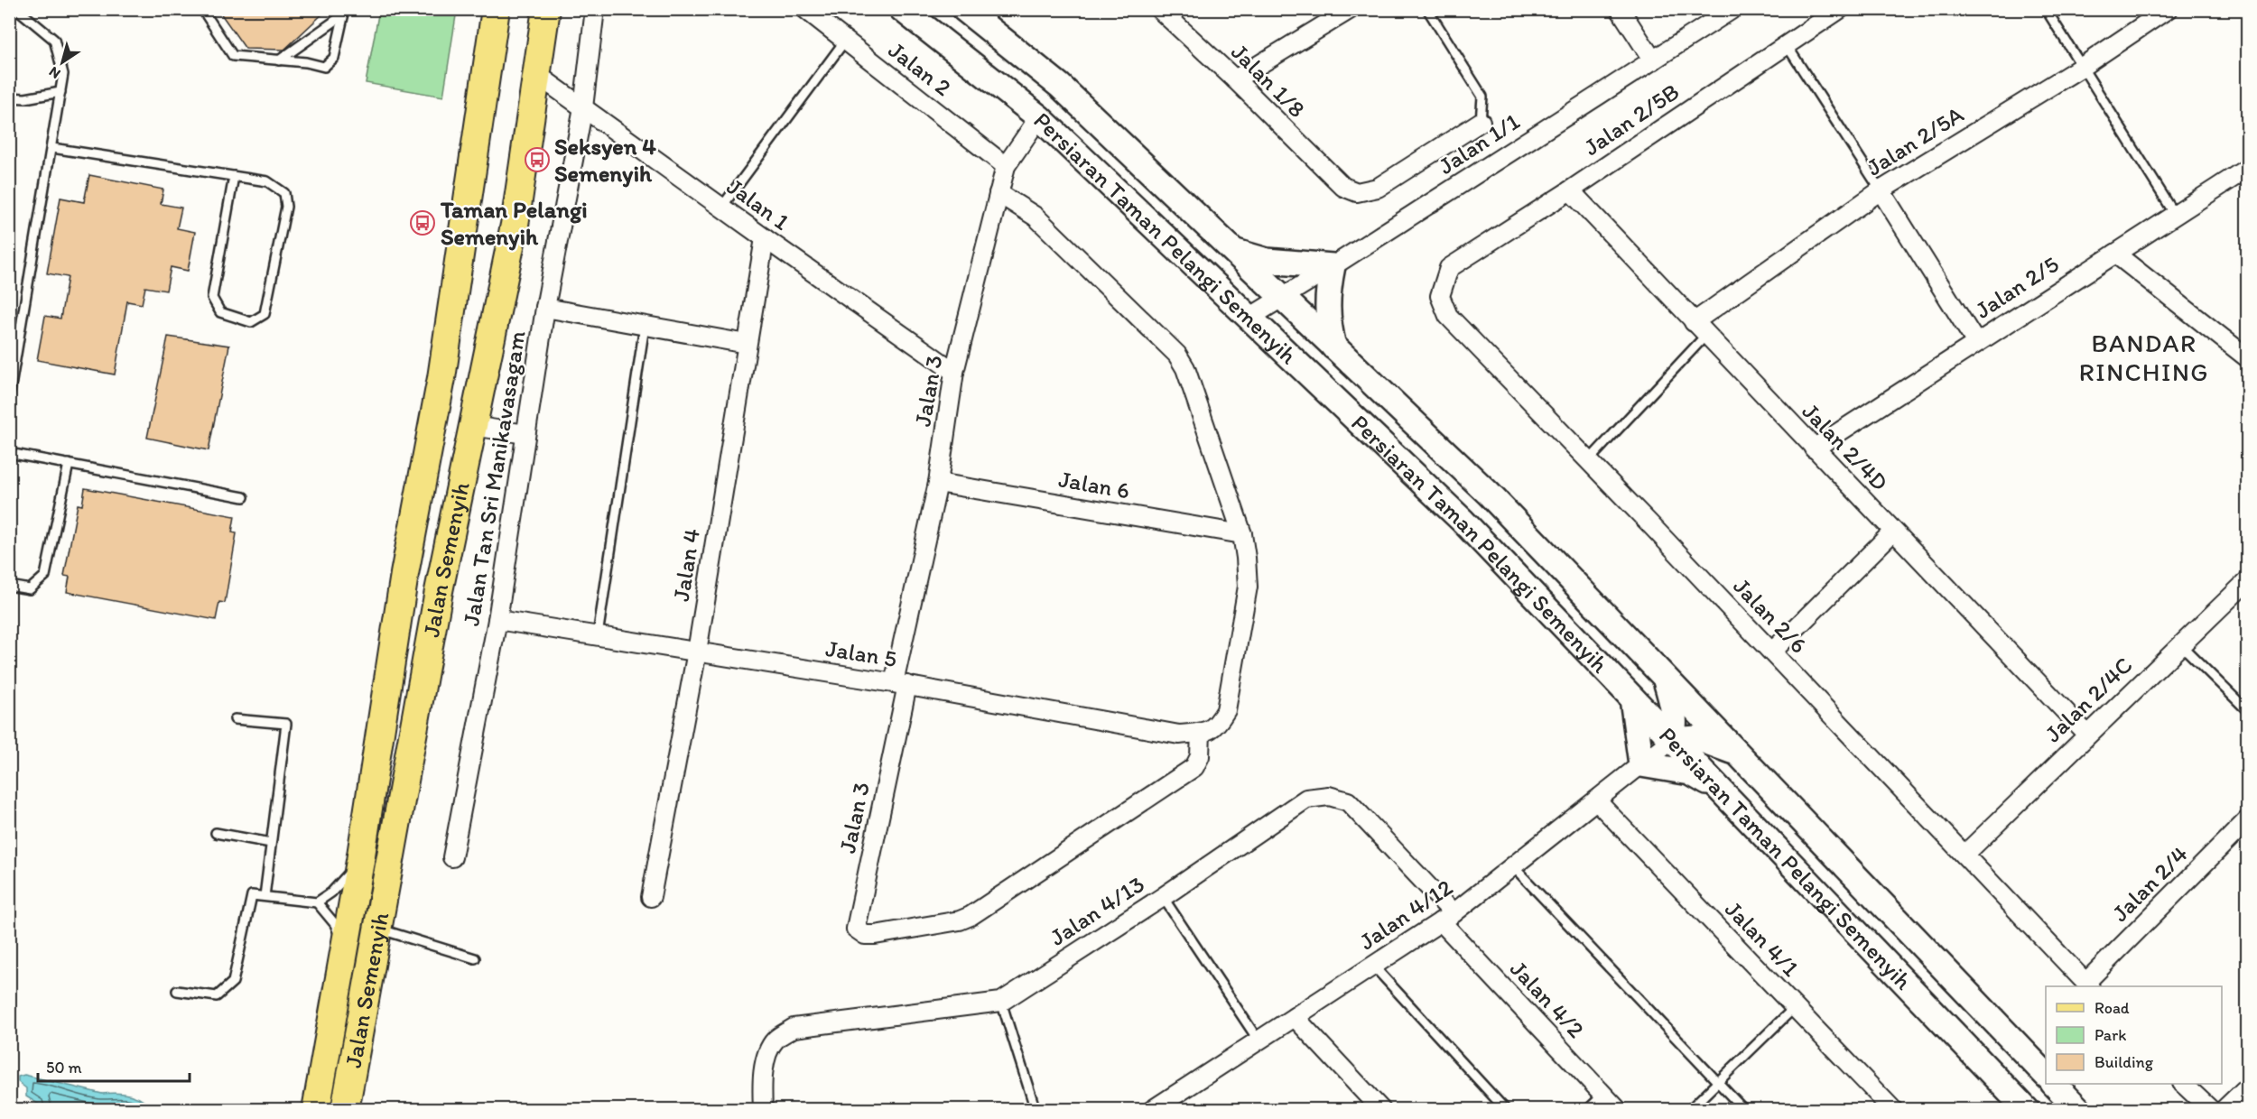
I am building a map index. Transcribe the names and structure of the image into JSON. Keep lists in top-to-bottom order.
{
  "streets": {
    "main road": ["Jalan Semenyih"],
    "street": [
      "Jalan 2",
      "Jalan 1/8",
      "Jalan 2/5B",
      "Jalan 2/5A",
      "Jalan 1/1",
      "Jalan 1",
      "Persiaran Taman Pelangi Semenyih",
      "Jalan 2/5",
      "Jalan 3",
      "Jalan 2/4D",
      "Jalan Tan Sri Manikavasagam",
      "Jalan 6",
      "Jalan 4",
      "Jalan 2/6",
      "Jalan 5",
      "Jalan 2/4C",
      "Jalan 2/4",
      "Jalan 4/13",
      "Jalan 4/12",
      "Jalan 4/1",
      "Jalan 4/2"
    ]
  },
  "crossings": [
    ["Jalan 2", "Jalan 3"],
    ["Jalan 2/5B", "Jalan 2/4D"],
    ["Jalan 2/5B", "Jalan 2/6"],
    ["Jalan 2/5A", "Jalan 2/4D"],
    ["Jalan 1/1", "Persiaran Taman Pelangi Semenyih"],
    ["Jalan 1", "Jalan 3"],
    ["Jalan 1", "Jalan Tan Sri Manikavasagam"],
    ["Jalan 1", "Jalan Semenyih"],
    ["Jalan 1", "Jalan 4"],
    ["Persiaran Taman Pelangi Semenyih", "Jalan 3"],
    ["Persiaran Taman Pelangi Semenyih", "Jalan 4/12"],
    ["Jalan 2/5", "Jalan 2/4D"],
    ["Jalan 3", "Jalan 6"],
    ["Jalan 3", "Jalan 5"],
    ["Jalan 2/4D", "Jalan 2/4C"],
    ["Jalan Tan Sri Manikavasagam", "Jalan 5"],
    ["Jalan 4", "Jalan 5"],
    ["Jalan 2/6", "Jalan 2/4C"],
    ["Jalan 2/6", "Jalan 2/4"],
    ["Jalan 4/13", "Jalan 4/12"],
    ["Jalan 4/13", "Jalan 4/2"],
    ["Jalan 4/12", "Jalan 4/1"],
    ["Jalan 4/12", "Jalan 4/2"]
  ],
  "districts": ["BANDAR RINCHING"],
  "places": {
    "bus stop": ["Seksyen 4 Semenyih", "Taman Pelangi Semenyih"]
  },
  "legend": ["Road", "Park", "Building"],
  "scale_bar": "50 m",
  "north": "bottom left"
}
